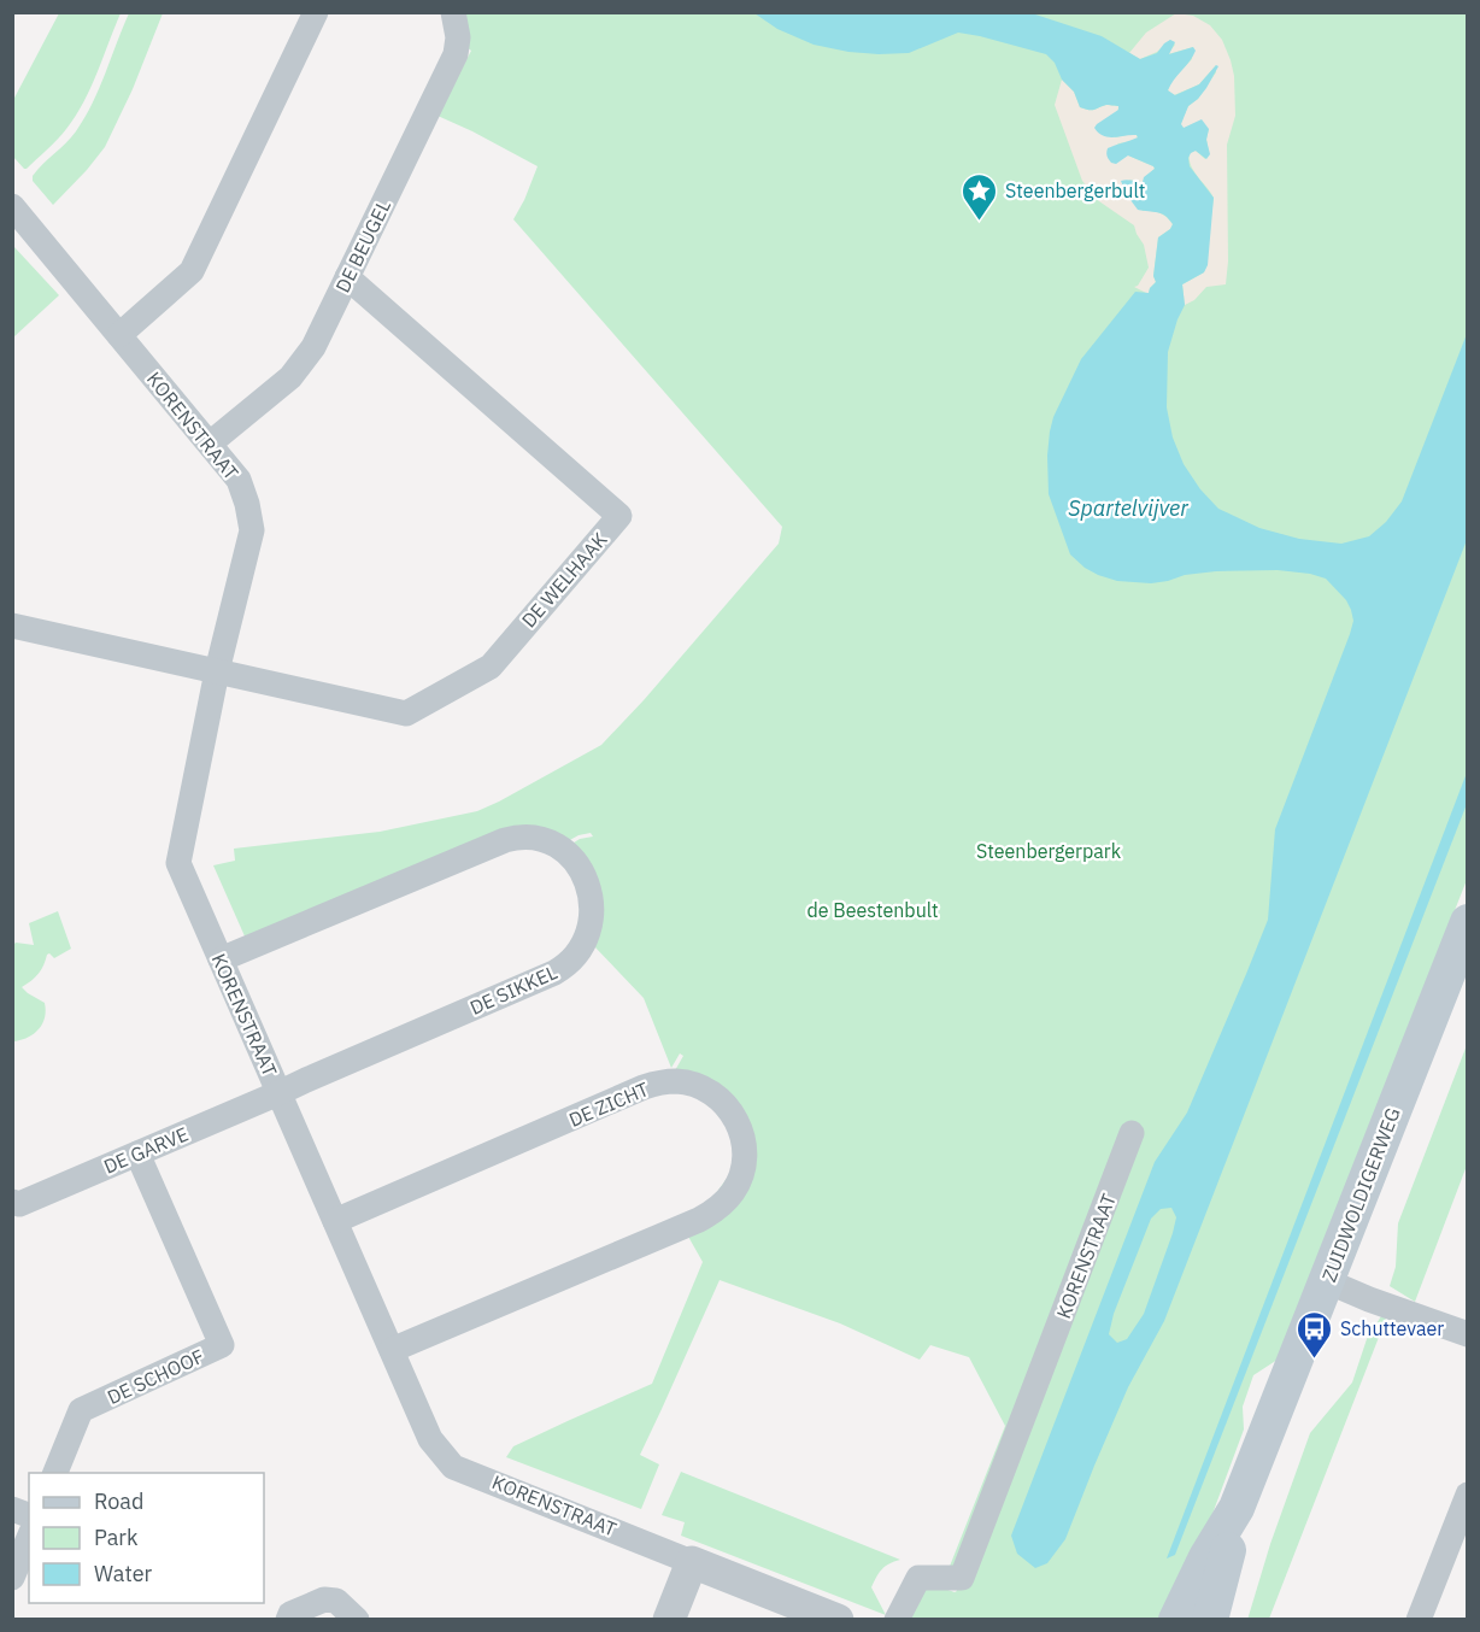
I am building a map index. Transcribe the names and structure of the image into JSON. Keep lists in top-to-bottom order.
{
  "streets": {
    "main road": ["ZUIDWOLDIGERWEG"],
    "street": [
      "DE BEUGEL",
      "KORENSTRAAT",
      "DE WELHAAK",
      "DE SIKKEL",
      "DE ZICHT",
      "DE GARVE",
      "DE SCHOOF"
    ]
  },
  "crossings": [
    ["DE BEUGEL", "KORENSTRAAT"],
    ["DE BEUGEL", "DE WELHAAK"],
    ["KORENSTRAAT", "DE WELHAAK"],
    ["KORENSTRAAT", "DE SIKKEL"],
    ["KORENSTRAAT", "DE ZICHT"],
    ["KORENSTRAAT", "DE GARVE"],
    ["DE SIKKEL", "DE GARVE"],
    ["DE GARVE", "DE SCHOOF"]
  ],
  "water": ["Spartelvijver"],
  "parks": ["Steenbergerpark", "de Beestenbult"],
  "places": {
    "place": ["Steenbergerbult"],
    "bus stop": ["Schuttevaer"]
  },
  "legend": ["Road", "Park", "Water"]
}
